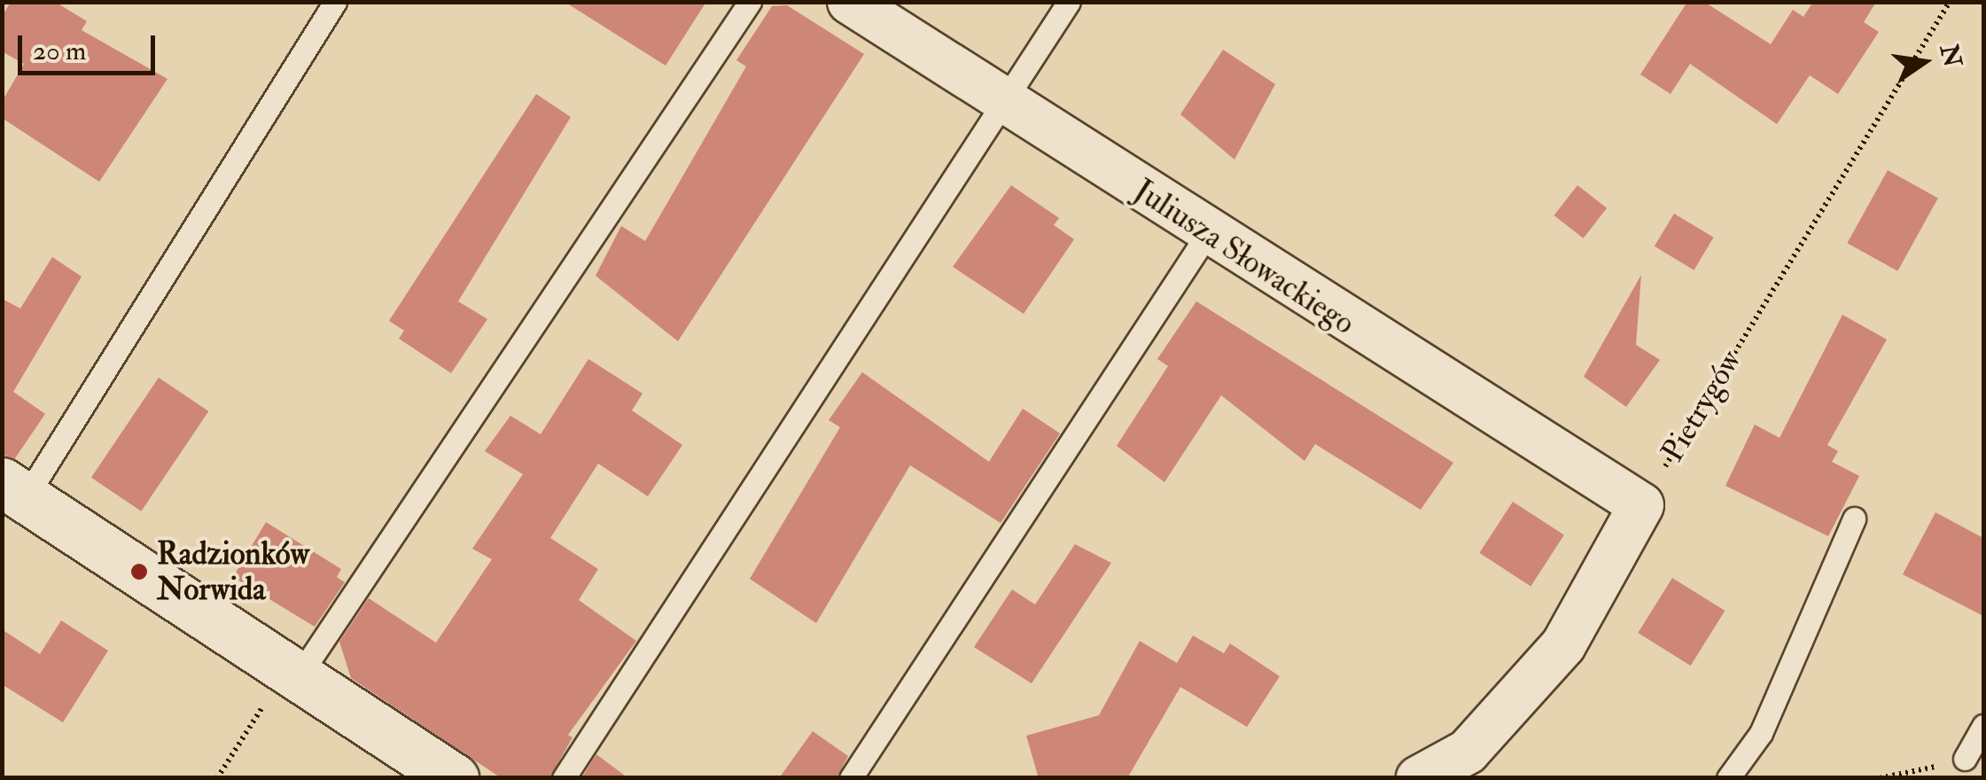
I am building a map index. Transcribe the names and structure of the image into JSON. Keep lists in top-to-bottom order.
{
  "streets": {
    "street": ["Juliusza Słowackiego"],
    "path": ["Pietrygów"]
  },
  "crossings": [
    ["Juliusza Słowackiego", "Pietrygów"]
  ],
  "places": ["Radzionków Norwida"],
  "scale_bar": "20 m",
  "north": "right"
}
